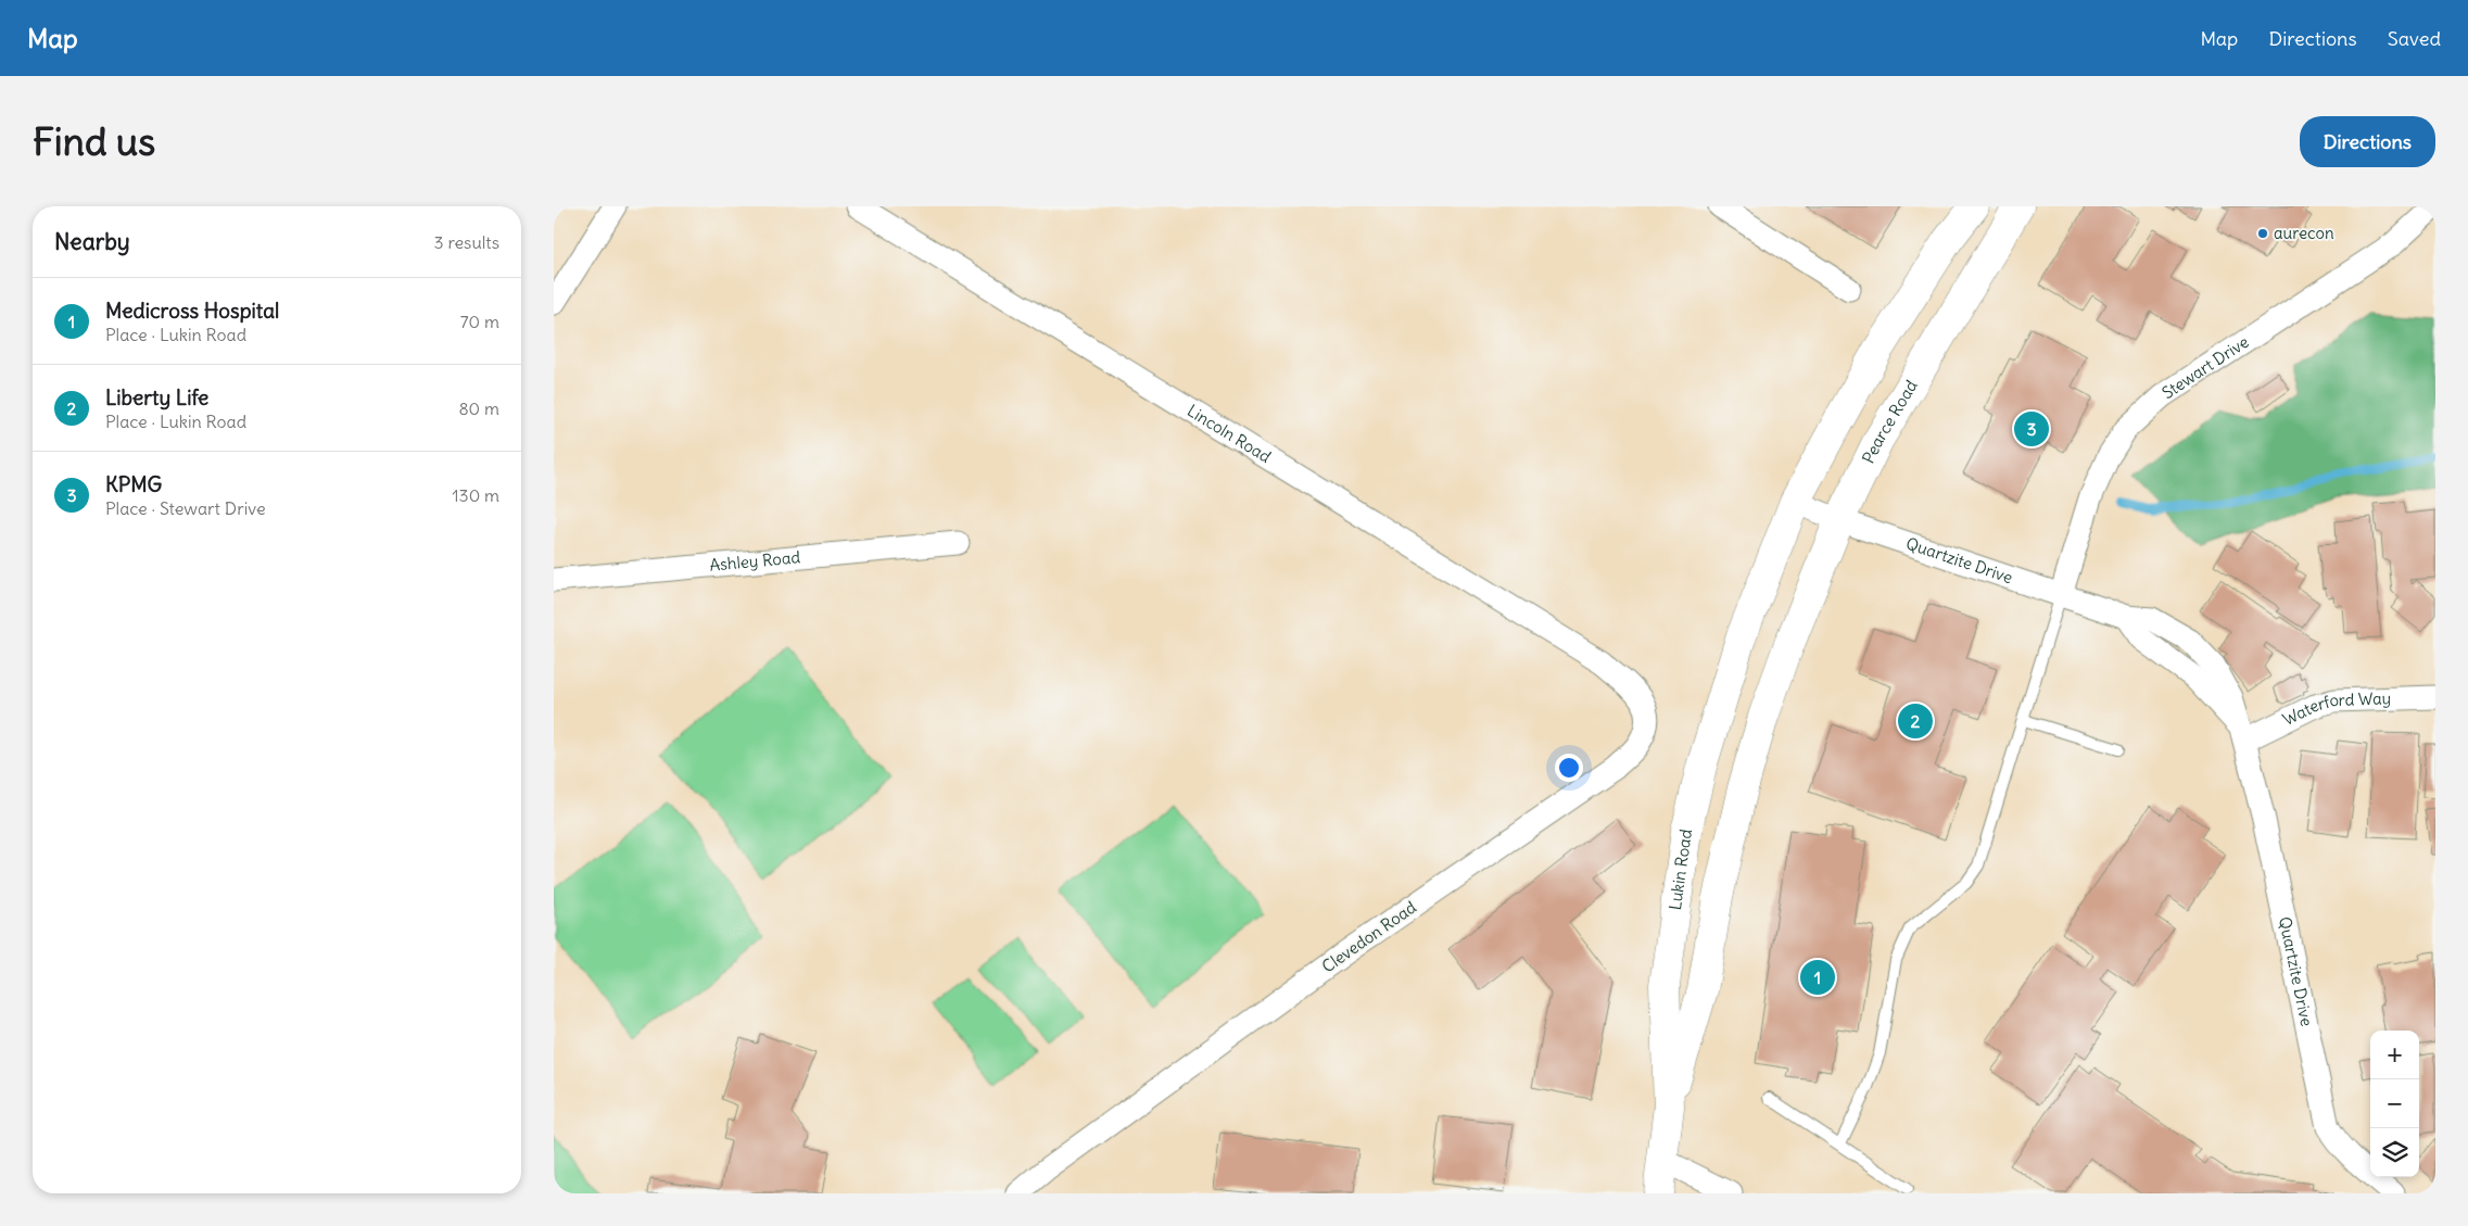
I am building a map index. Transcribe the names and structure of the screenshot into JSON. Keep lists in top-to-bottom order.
{
  "streets": {
    "main road": ["Pearce Road", "Lukin Road"],
    "street": [
      "Stewart Drive",
      "Lincoln Road",
      "Ashley Road",
      "Quartzite Drive",
      "Waterford Way",
      "Clevedon Road"
    ]
  },
  "crossings": [
    ["Stewart Drive", "Quartzite Drive"],
    ["Pearce Road", "Quartzite Drive"],
    ["Pearce Road", "Lukin Road"],
    ["Lincoln Road", "Clevedon Road"],
    ["Quartzite Drive", "Waterford Way"],
    ["Quartzite Drive", "Lukin Road"]
  ],
  "places": ["aurecon"],
  "page": {
    "header": "Map",
    "nav": ["Map", "Directions", "Saved"],
    "buttons": "Directions",
    "title": "Find us",
    "heading": ["Nearby", "3 results"],
    "list": [
      {
        "mark": "1",
        "name": "Medicross Hospital",
        "note": "Place · Lukin Road",
        "value": "70 m"
      },
      {
        "mark": "2",
        "name": "Liberty Life",
        "note": "Place · Lukin Road",
        "value": "80 m"
      },
      {
        "mark": "3",
        "name": "KPMG",
        "note": "Place · Stewart Drive",
        "value": "130 m"
      }
    ],
    "pins": ["3", "2", "1"],
    "map_buttons": ["+", "−"]
  }
}
